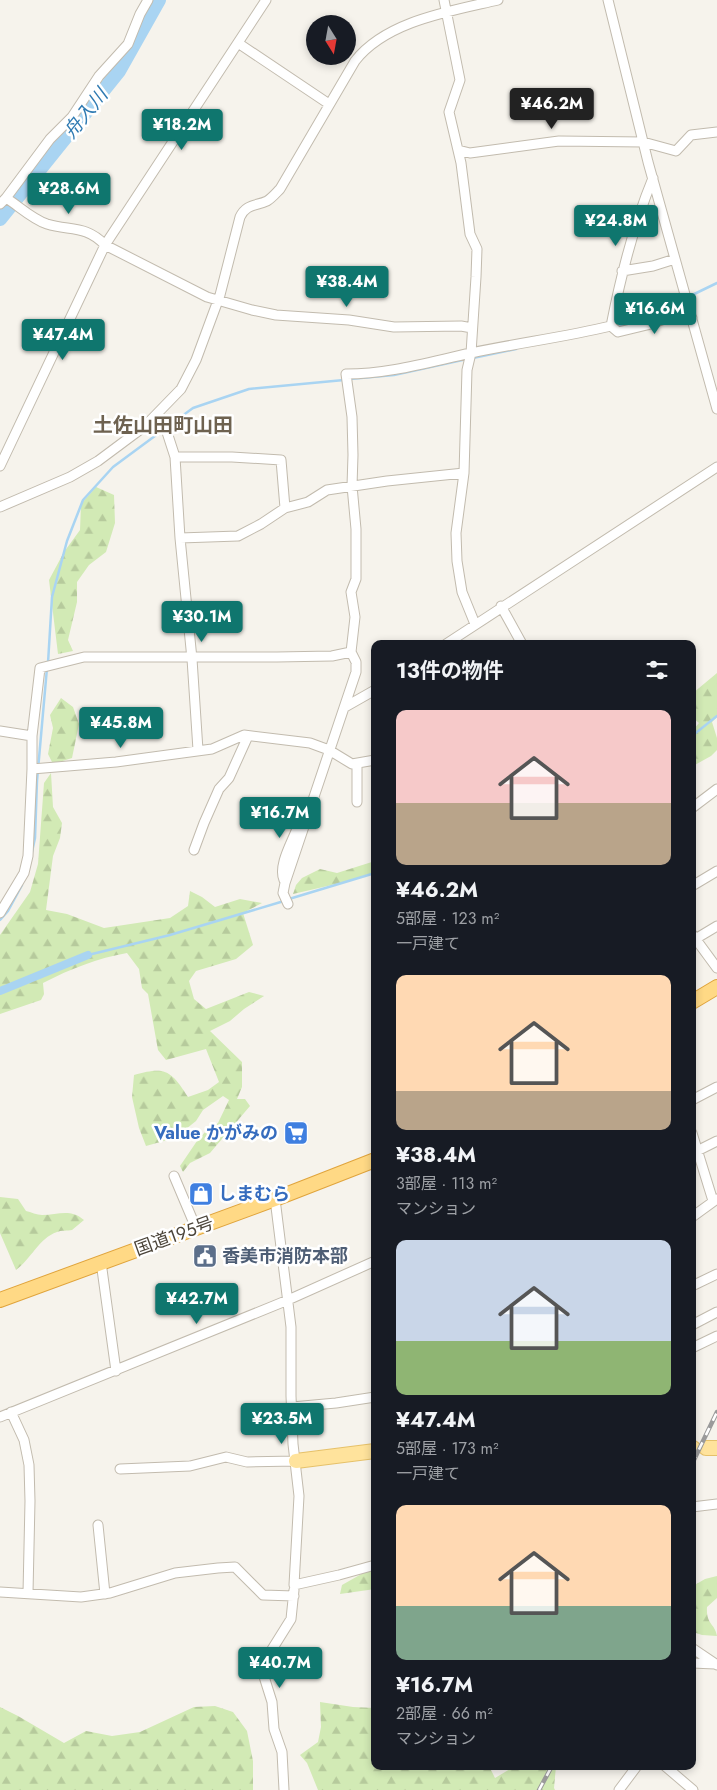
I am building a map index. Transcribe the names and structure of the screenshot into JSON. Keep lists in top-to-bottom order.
{
  "streets": {
    "highway": ["国道195号"]
  },
  "districts": ["土佐山田町山田"],
  "water": ["舟入川"],
  "places": {
    "supermarket": ["Value かがみの"],
    "shop": ["しまむら"],
    "public building": ["香美市消防本部"]
  },
  "north": "bottom",
  "page": {
    "price": [
      "¥46.2M",
      "¥18.2M",
      "¥28.6M",
      "¥24.8M",
      "¥38.4M",
      "¥16.6M",
      "¥47.4M",
      "¥30.1M",
      "¥45.8M",
      "¥16.7M",
      "¥42.7M",
      "¥23.5M",
      "¥40.7M"
    ],
    "heading": "13件の物件",
    "list": [
      {
        "name": "¥46.2M",
        "note": "5部屋 · 123 m² · 一戸建て"
      },
      {
        "name": "¥38.4M",
        "note": "3部屋 · 113 m² · マンション"
      },
      {
        "name": "¥47.4M",
        "note": "5部屋 · 173 m² · 一戸建て"
      },
      {
        "name": "¥16.7M",
        "note": "2部屋 · 66 m² · マンション"
      }
    ]
  }
}
